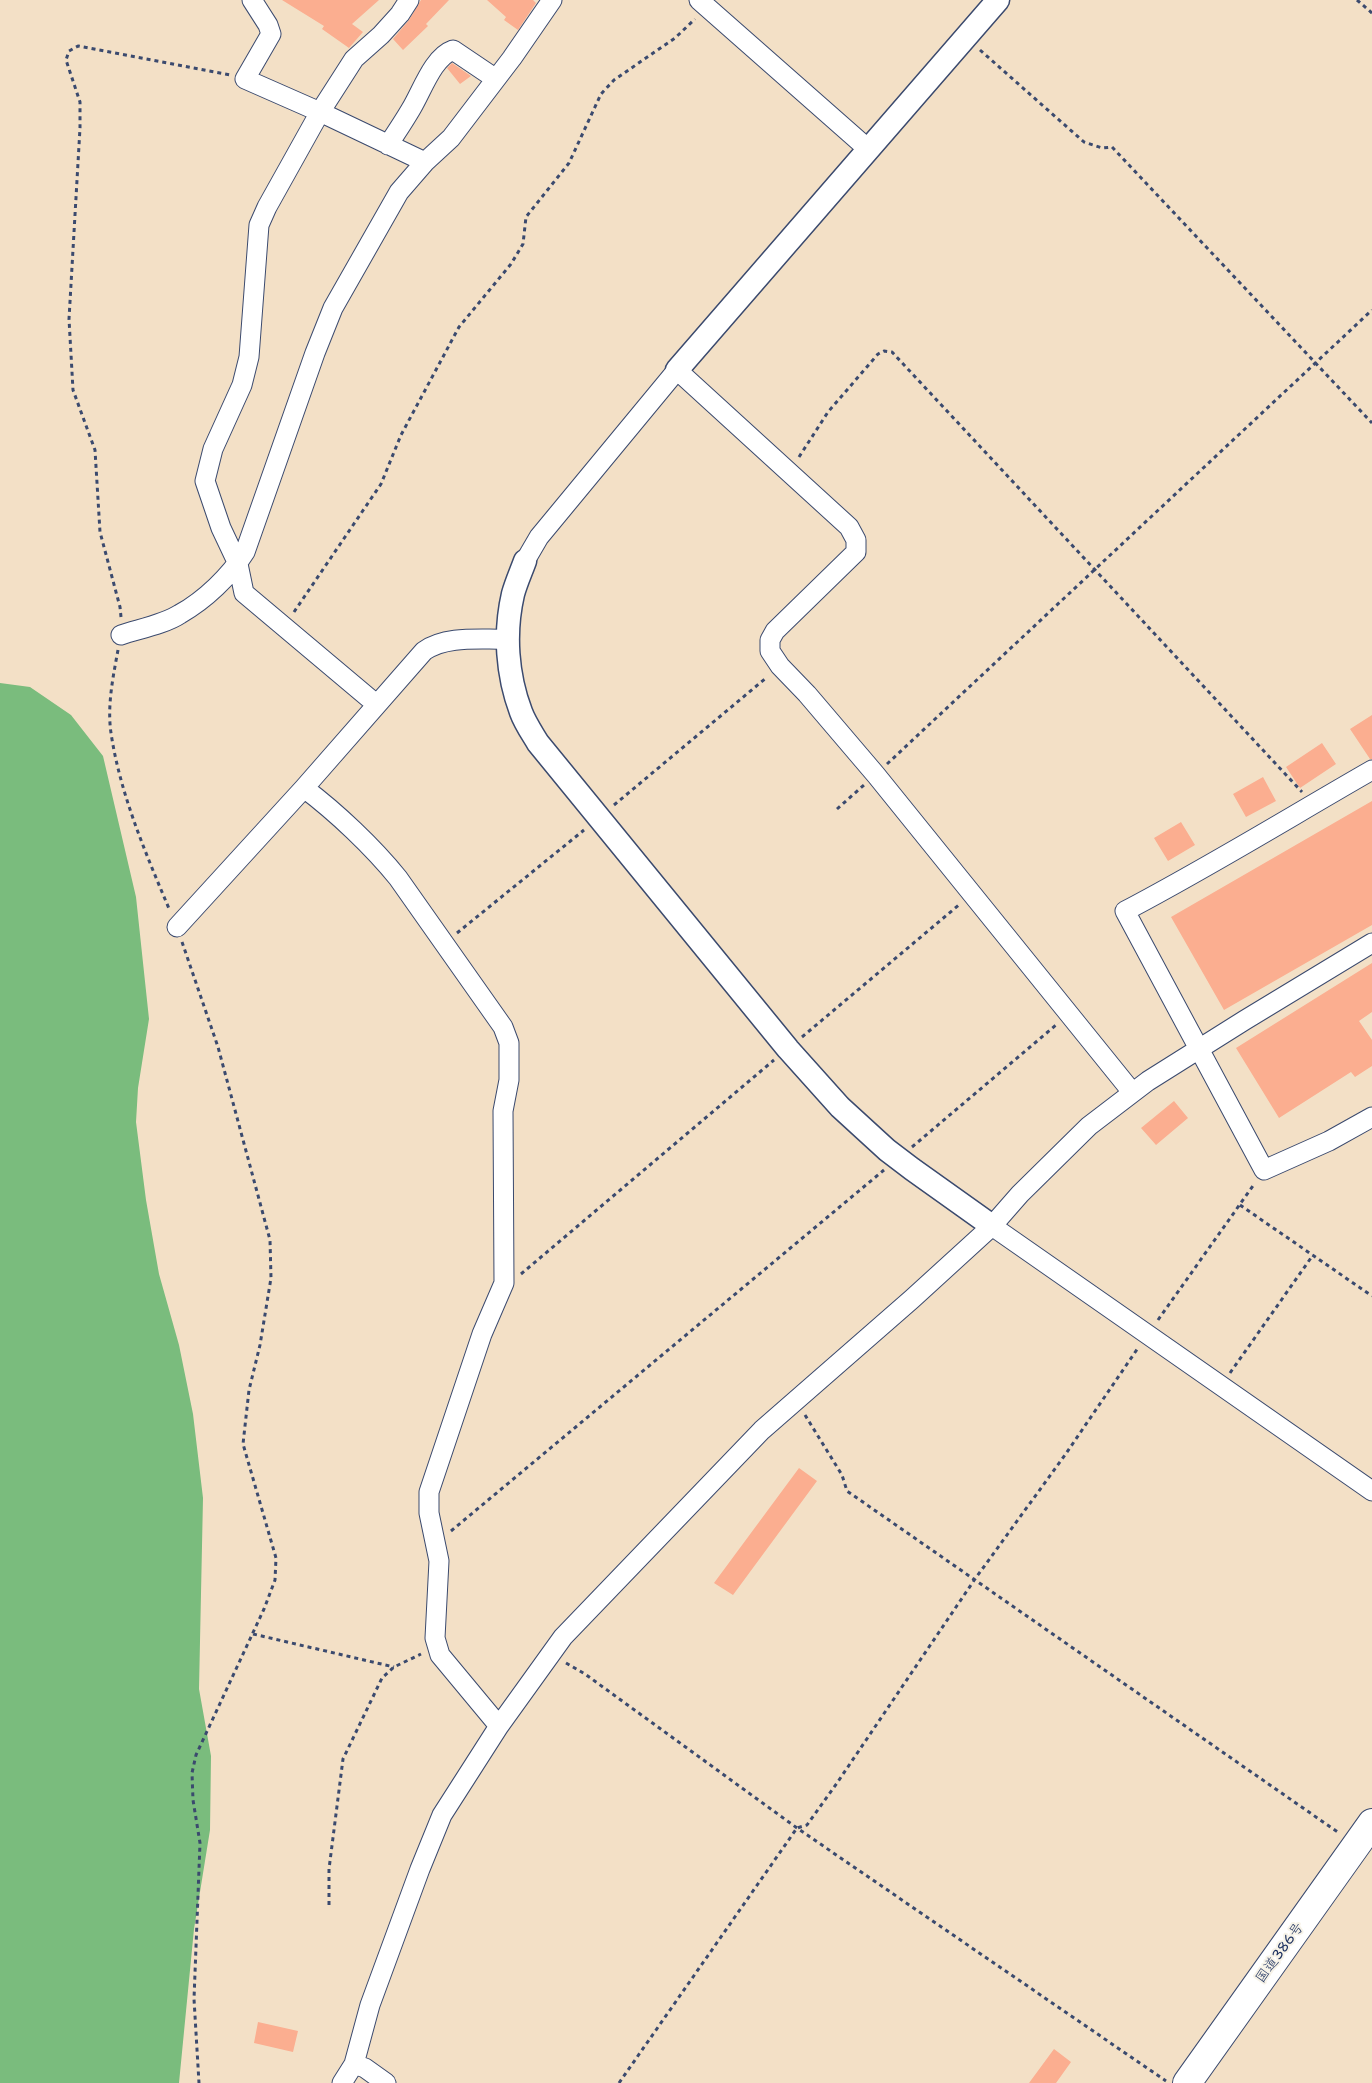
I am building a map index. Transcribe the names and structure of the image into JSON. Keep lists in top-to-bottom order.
{
  "streets": {
    "highway": ["国道386号"]
  }
}
